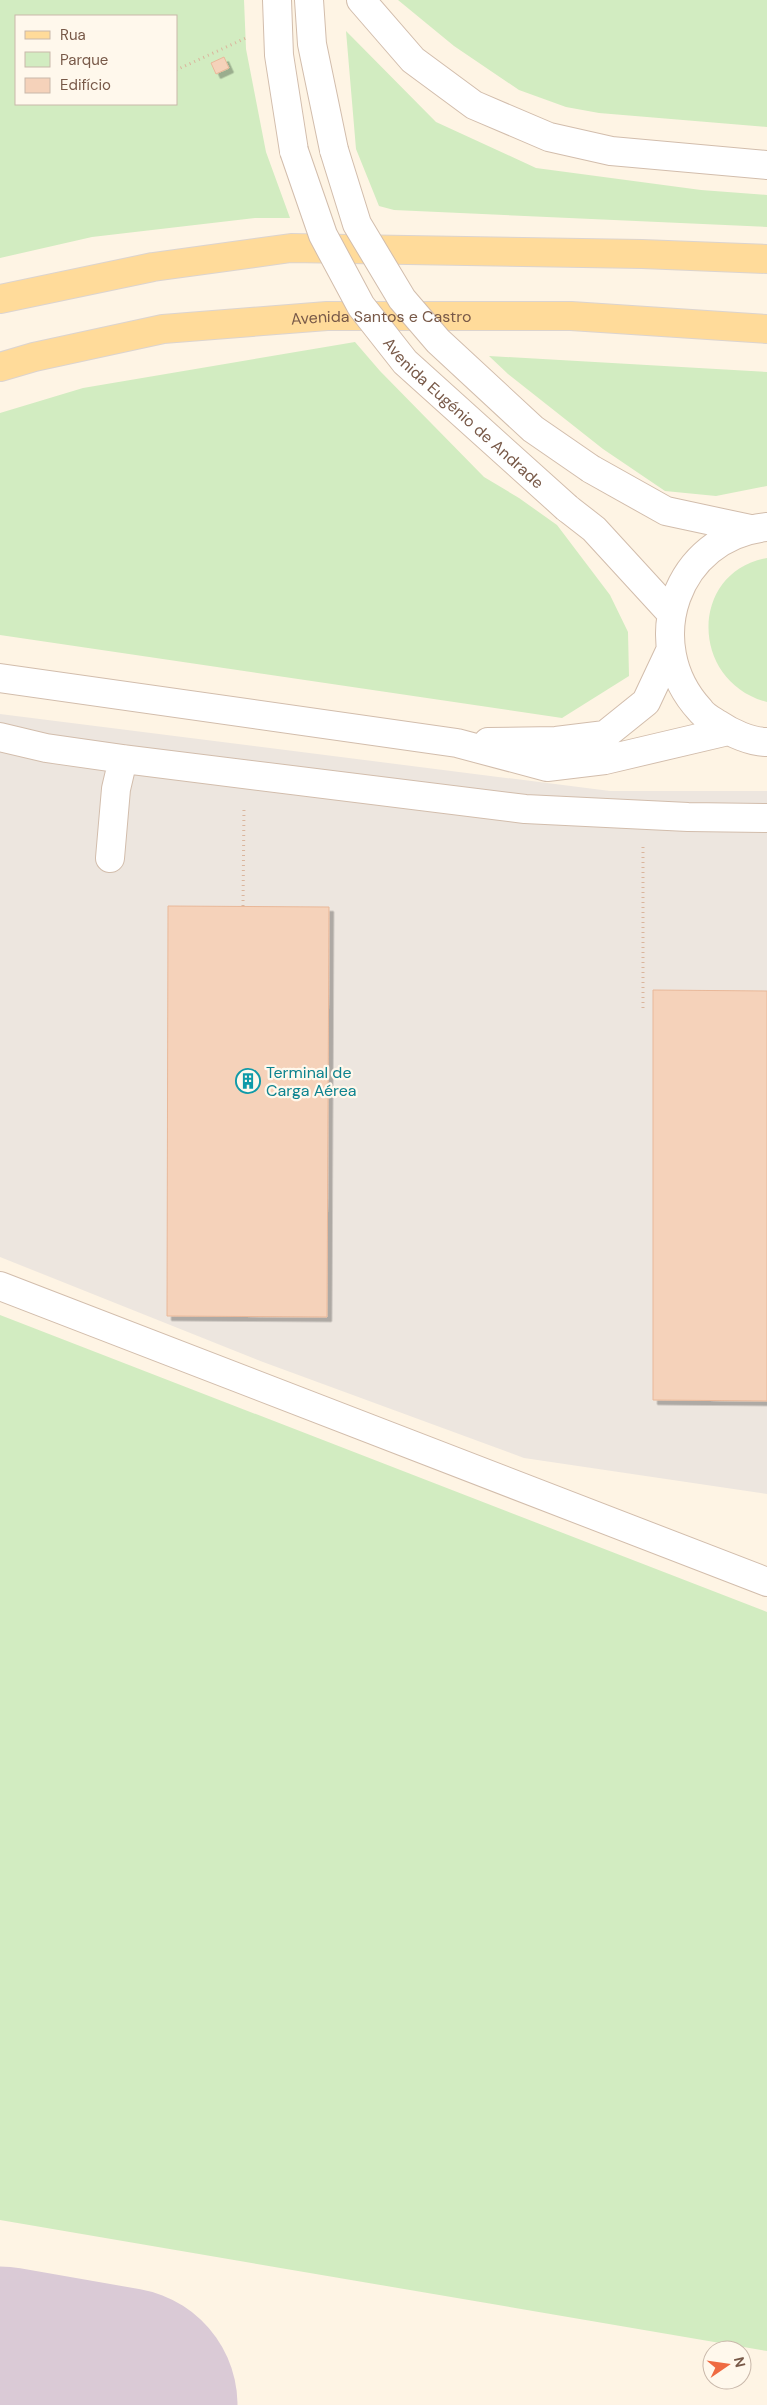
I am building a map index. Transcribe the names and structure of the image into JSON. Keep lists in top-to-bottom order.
{
  "streets": {
    "main road": ["Avenida Santos e Castro"],
    "street": ["Avenida Eugénio de Andrade"]
  },
  "places": {
    "building": ["Terminal de Carga Aérea"]
  },
  "legend": ["Rua", "Parque", "Edifício"],
  "north": "right"
}
